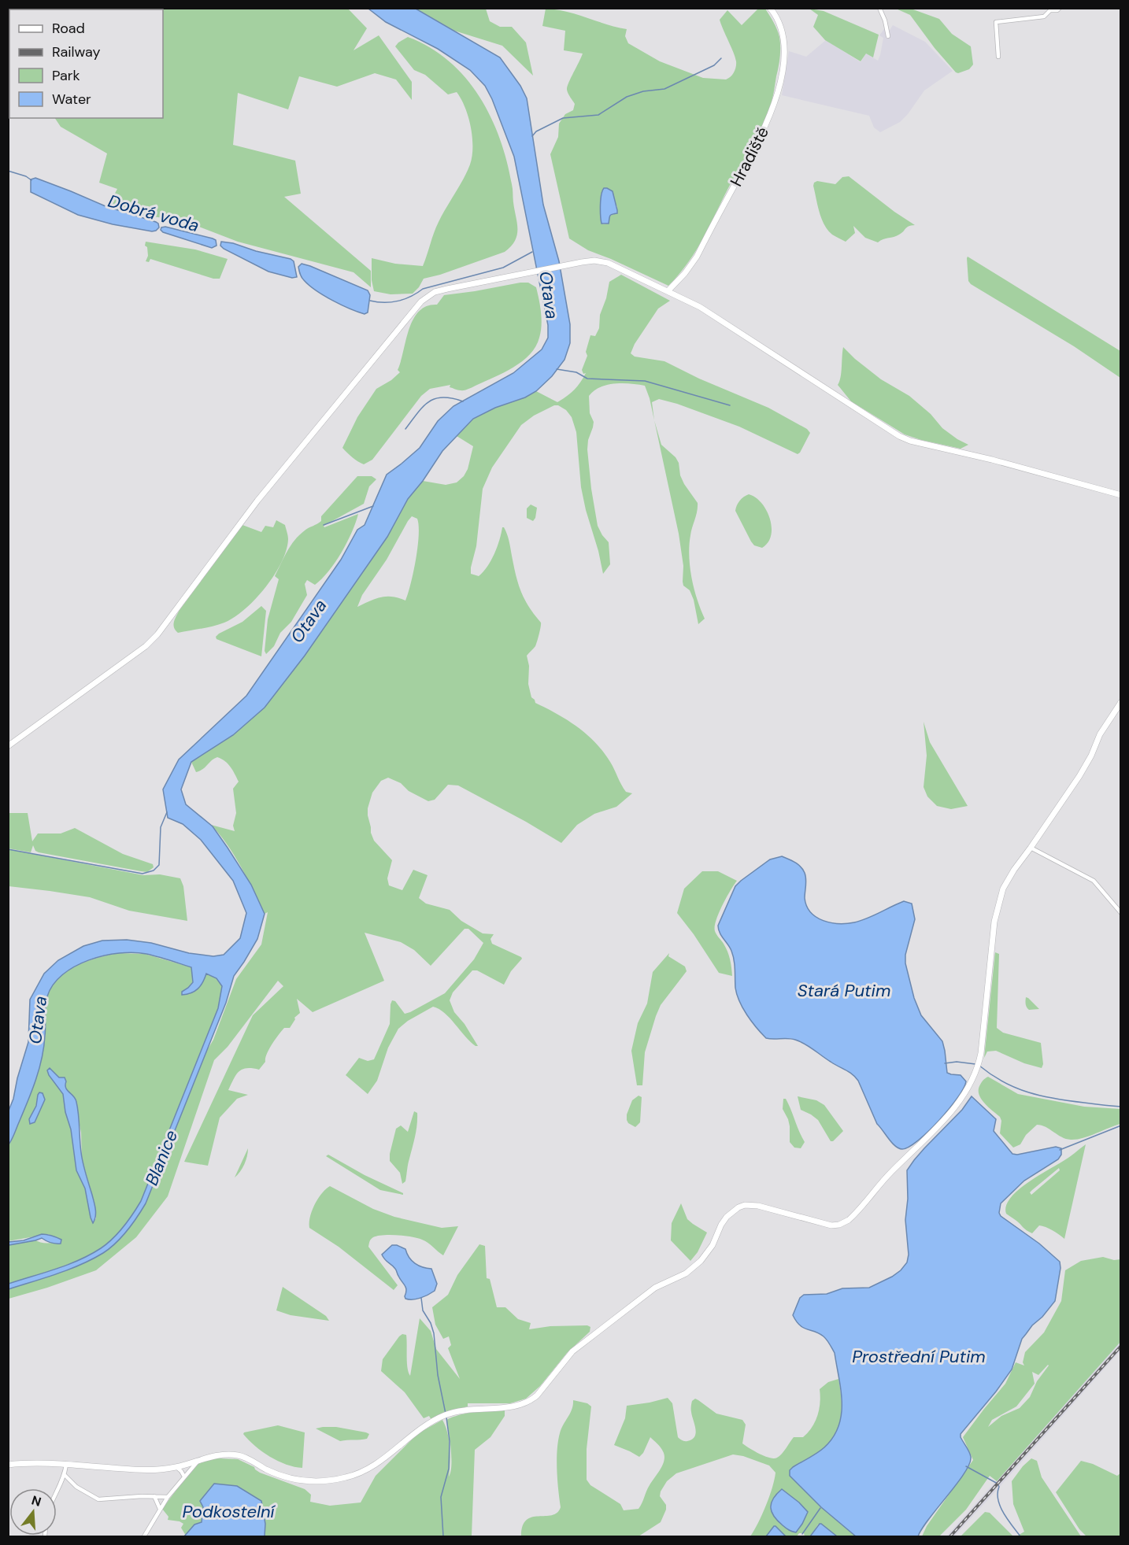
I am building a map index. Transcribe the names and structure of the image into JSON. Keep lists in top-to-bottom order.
{
  "streets": {
    "street": ["Hradiště"]
  },
  "water": [
    "Dobrá voda",
    "Otava",
    "Stará Putim",
    "Blanice",
    "Prostřední Putim",
    "Podkostelní"
  ],
  "legend": [
    "Road",
    "Railway",
    "Park",
    "Water"
  ],
  "north": "top"
}
